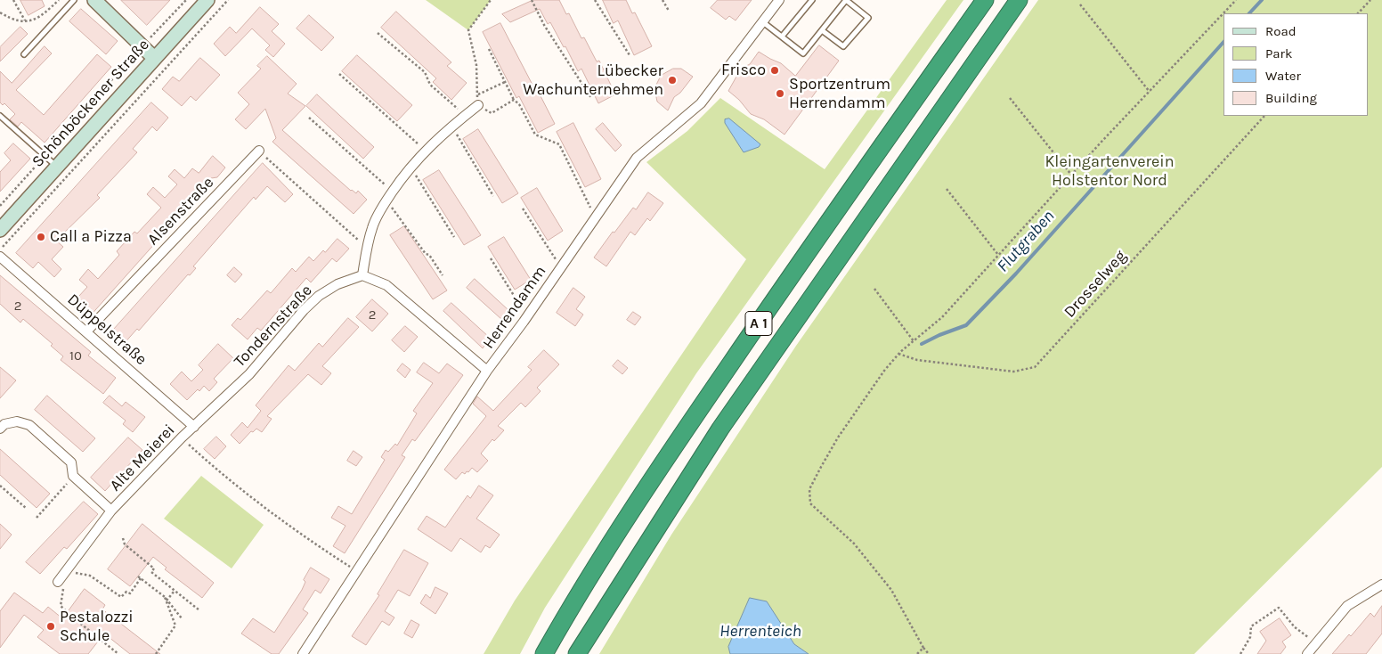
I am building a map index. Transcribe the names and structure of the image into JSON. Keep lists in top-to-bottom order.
{
  "streets": {
    "highway": ["A 1"],
    "main road": ["Schönböckener Straße"],
    "street": [
      "Alsenstraße",
      "Herrendamm",
      "Tondernstraße",
      "Düppelstraße",
      "Alte Meierei"
    ],
    "path": ["Drosselweg"]
  },
  "crossings": [
    ["Alsenstraße", "Düppelstraße"],
    ["Tondernstraße", "Düppelstraße"],
    ["Tondernstraße", "Alte Meierei"],
    ["Düppelstraße", "Alte Meierei"]
  ],
  "water": ["Flutgraben", "Herrenteich"],
  "parks": ["Kleingartenverein Holstentor Nord"],
  "places": [
    "Frisco",
    "Lübecker Wachunternehmen",
    "Sportzentrum Herrendamm",
    "Call a Pizza",
    "Pestalozzi Schule"
  ],
  "house_numbers": ["2", "2", "10"],
  "legend": [
    "Road",
    "Park",
    "Water",
    "Building"
  ]
}
